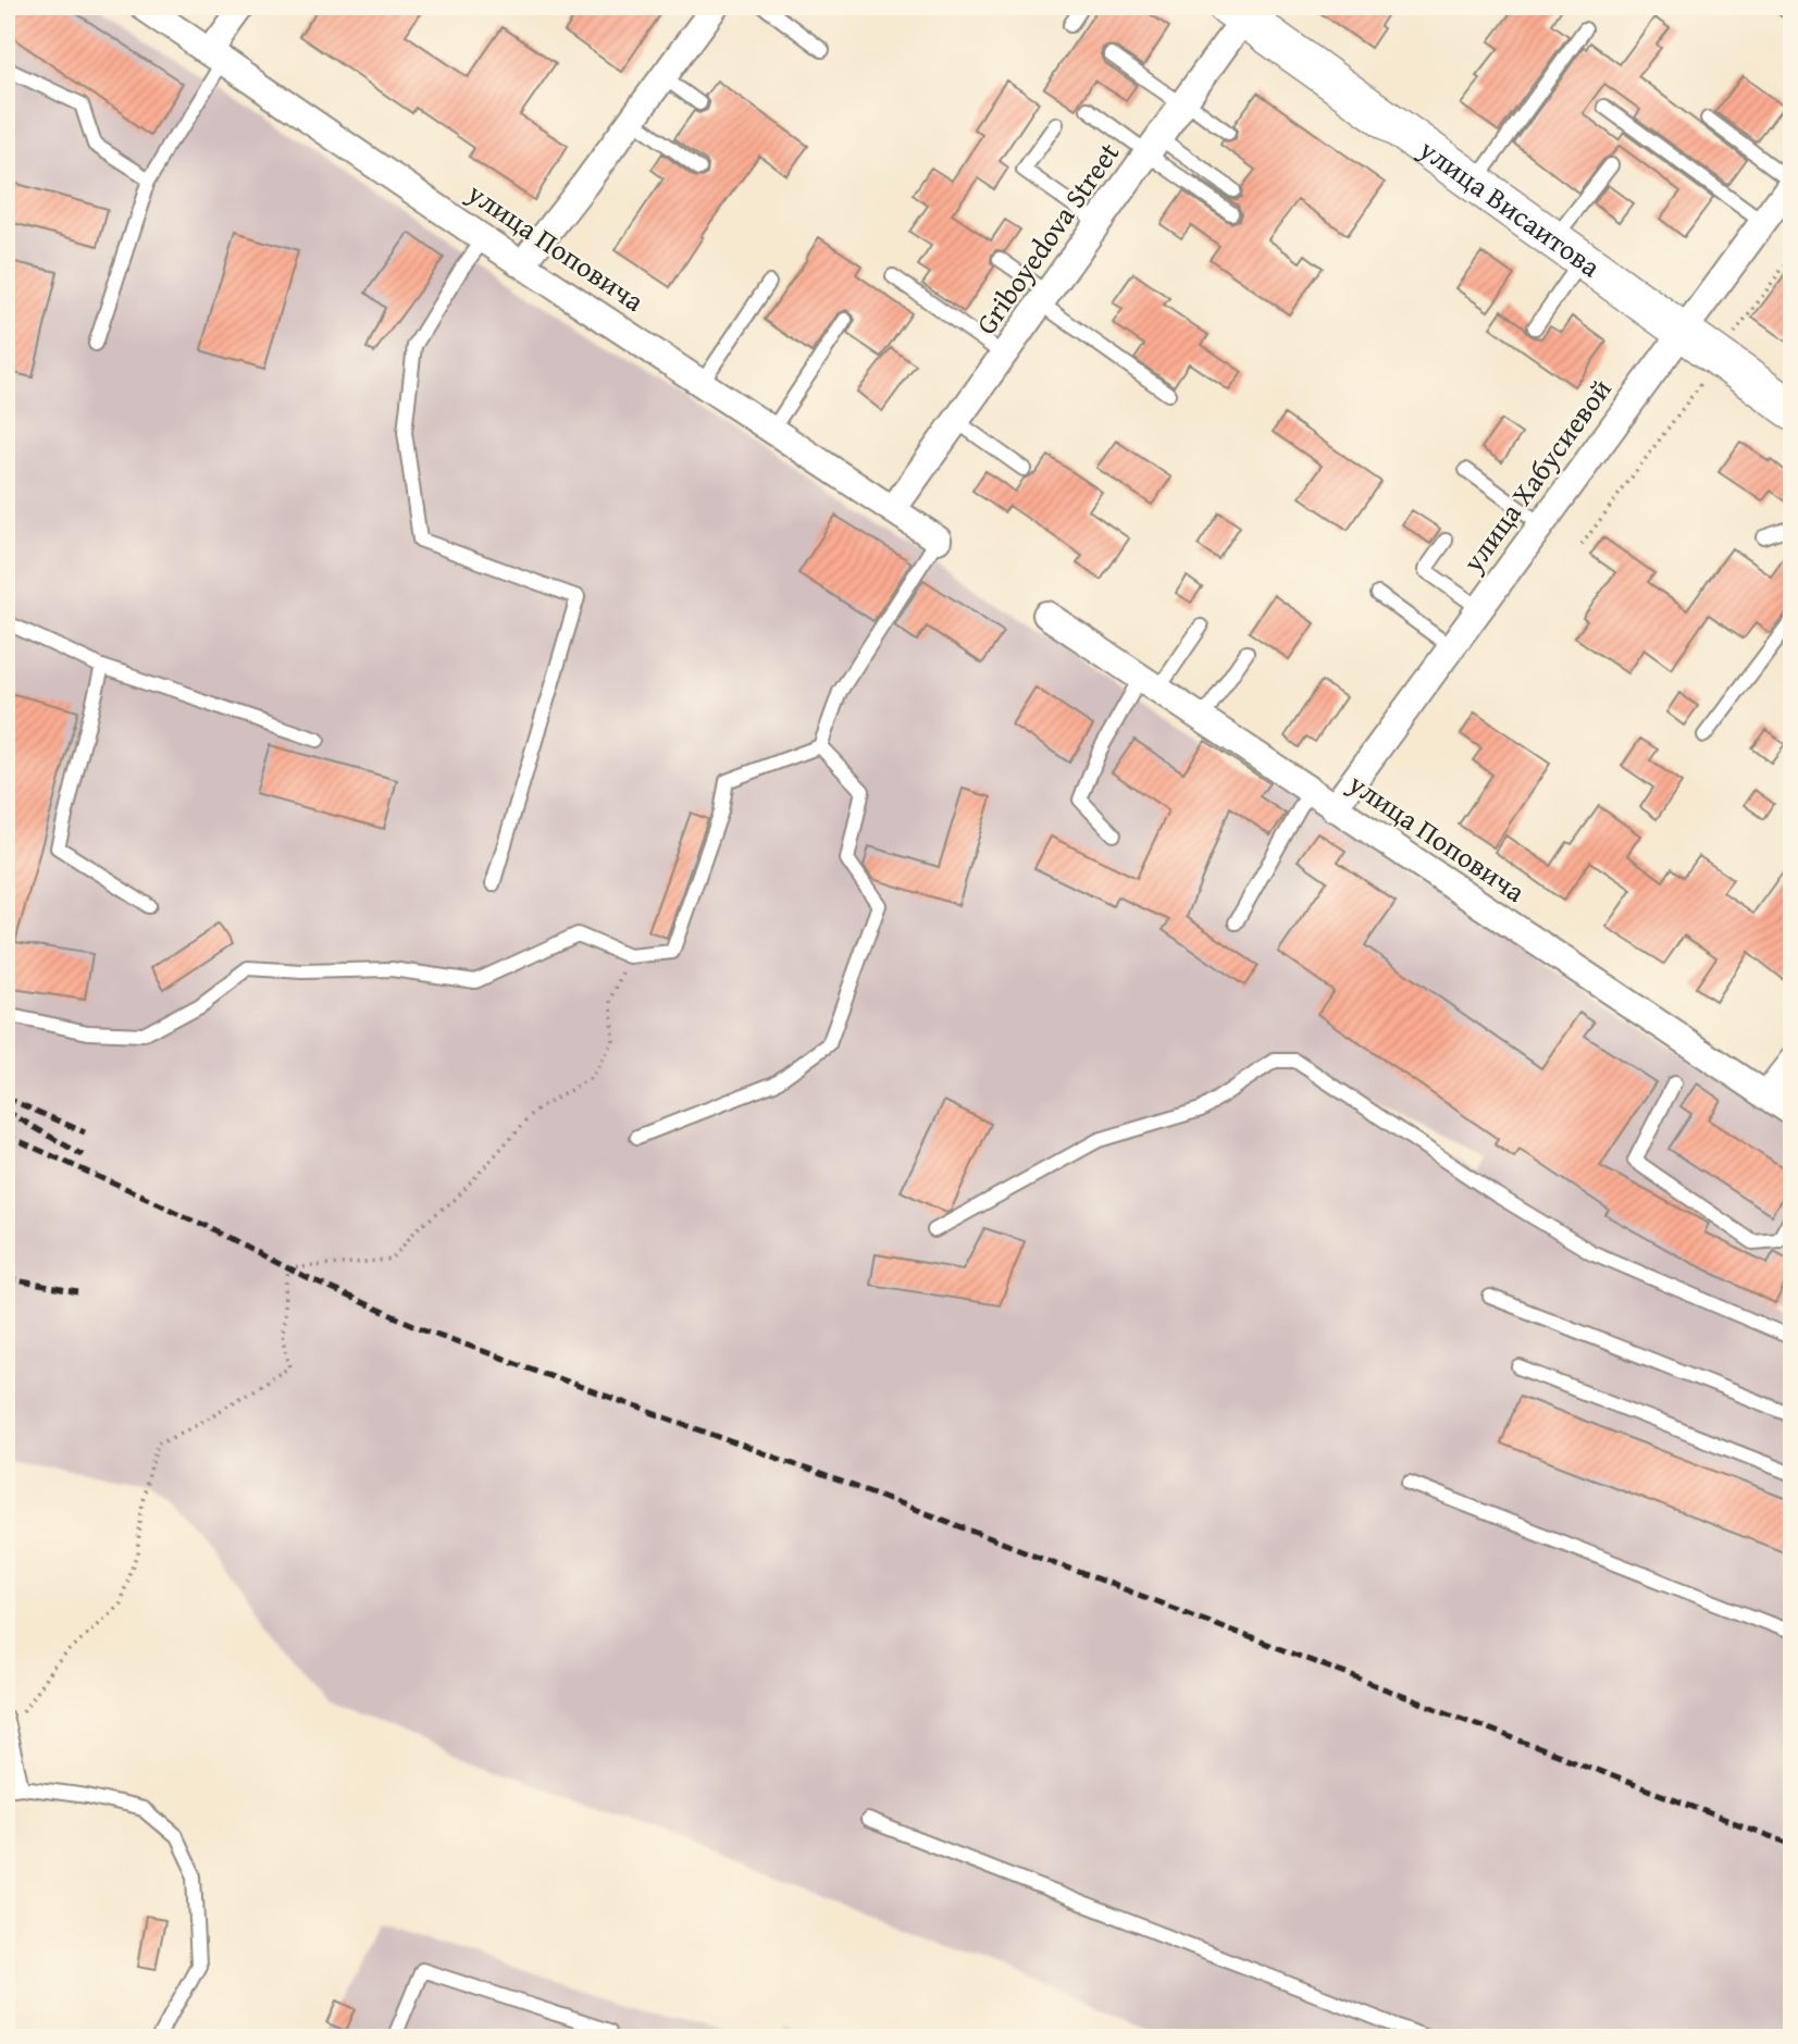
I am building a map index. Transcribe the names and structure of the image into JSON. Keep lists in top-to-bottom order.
{
  "streets": {
    "main road": ["улица Висаитова"],
    "street": ["Griboyedova Street", "улица Поповича", "улица Хабусиевой"]
  },
  "crossings": [
    ["улица Висаитова", "Griboyedova Street"],
    ["улица Висаитова", "улица Хабусиевой"],
    ["Griboyedova Street", "улица Поповича"],
    ["улица Поповича", "улица Хабусиевой"]
  ]
}
